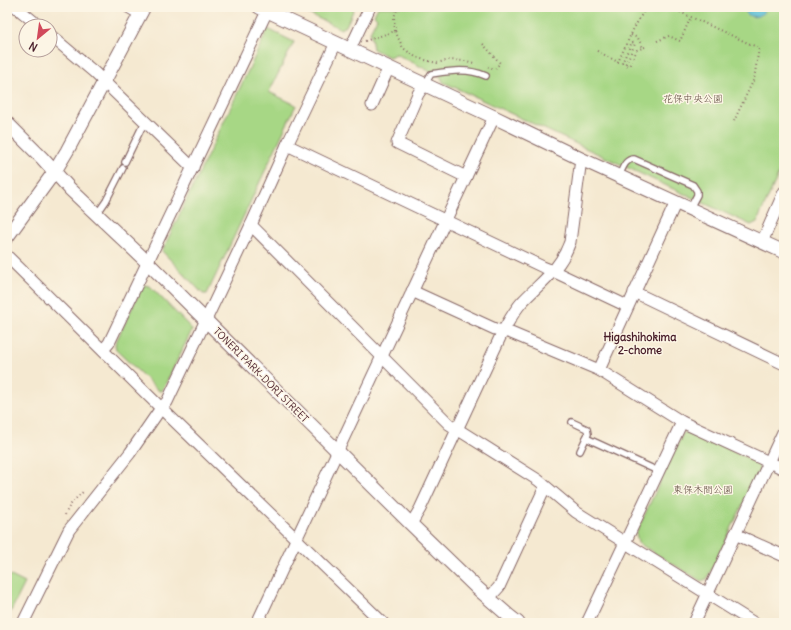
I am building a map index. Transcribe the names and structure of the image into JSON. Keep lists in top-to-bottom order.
{
  "streets": {
    "street": ["TONERI PARK-DORI STREET"]
  },
  "districts": ["Higashihokima 2-chome"],
  "parks": ["花保中央公園", "東保木間公園"],
  "north": "bottom left"
}
